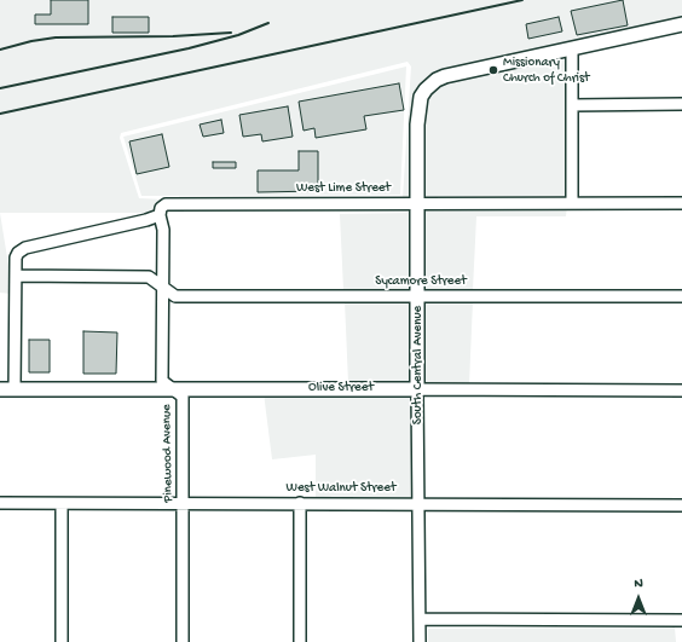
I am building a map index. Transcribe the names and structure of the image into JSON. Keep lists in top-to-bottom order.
{
  "streets": {
    "main road": ["South Central Avenue", "Olive Street"],
    "street": [
      "West Lime Street",
      "Sycamore Street",
      "Pinewood Avenue",
      "West Walnut Street"
    ]
  },
  "crossings": [
    ["West Lime Street", "Sycamore Street"],
    ["West Lime Street", "South Central Avenue"],
    ["West Lime Street", "Pinewood Avenue"],
    ["Sycamore Street", "South Central Avenue"],
    ["Sycamore Street", "Pinewood Avenue"],
    ["South Central Avenue", "Olive Street"],
    ["South Central Avenue", "West Walnut Street"],
    ["Olive Street", "Pinewood Avenue"],
    ["Pinewood Avenue", "West Walnut Street"]
  ],
  "places": ["Missionary Church of Christ"],
  "north": "top"
}
